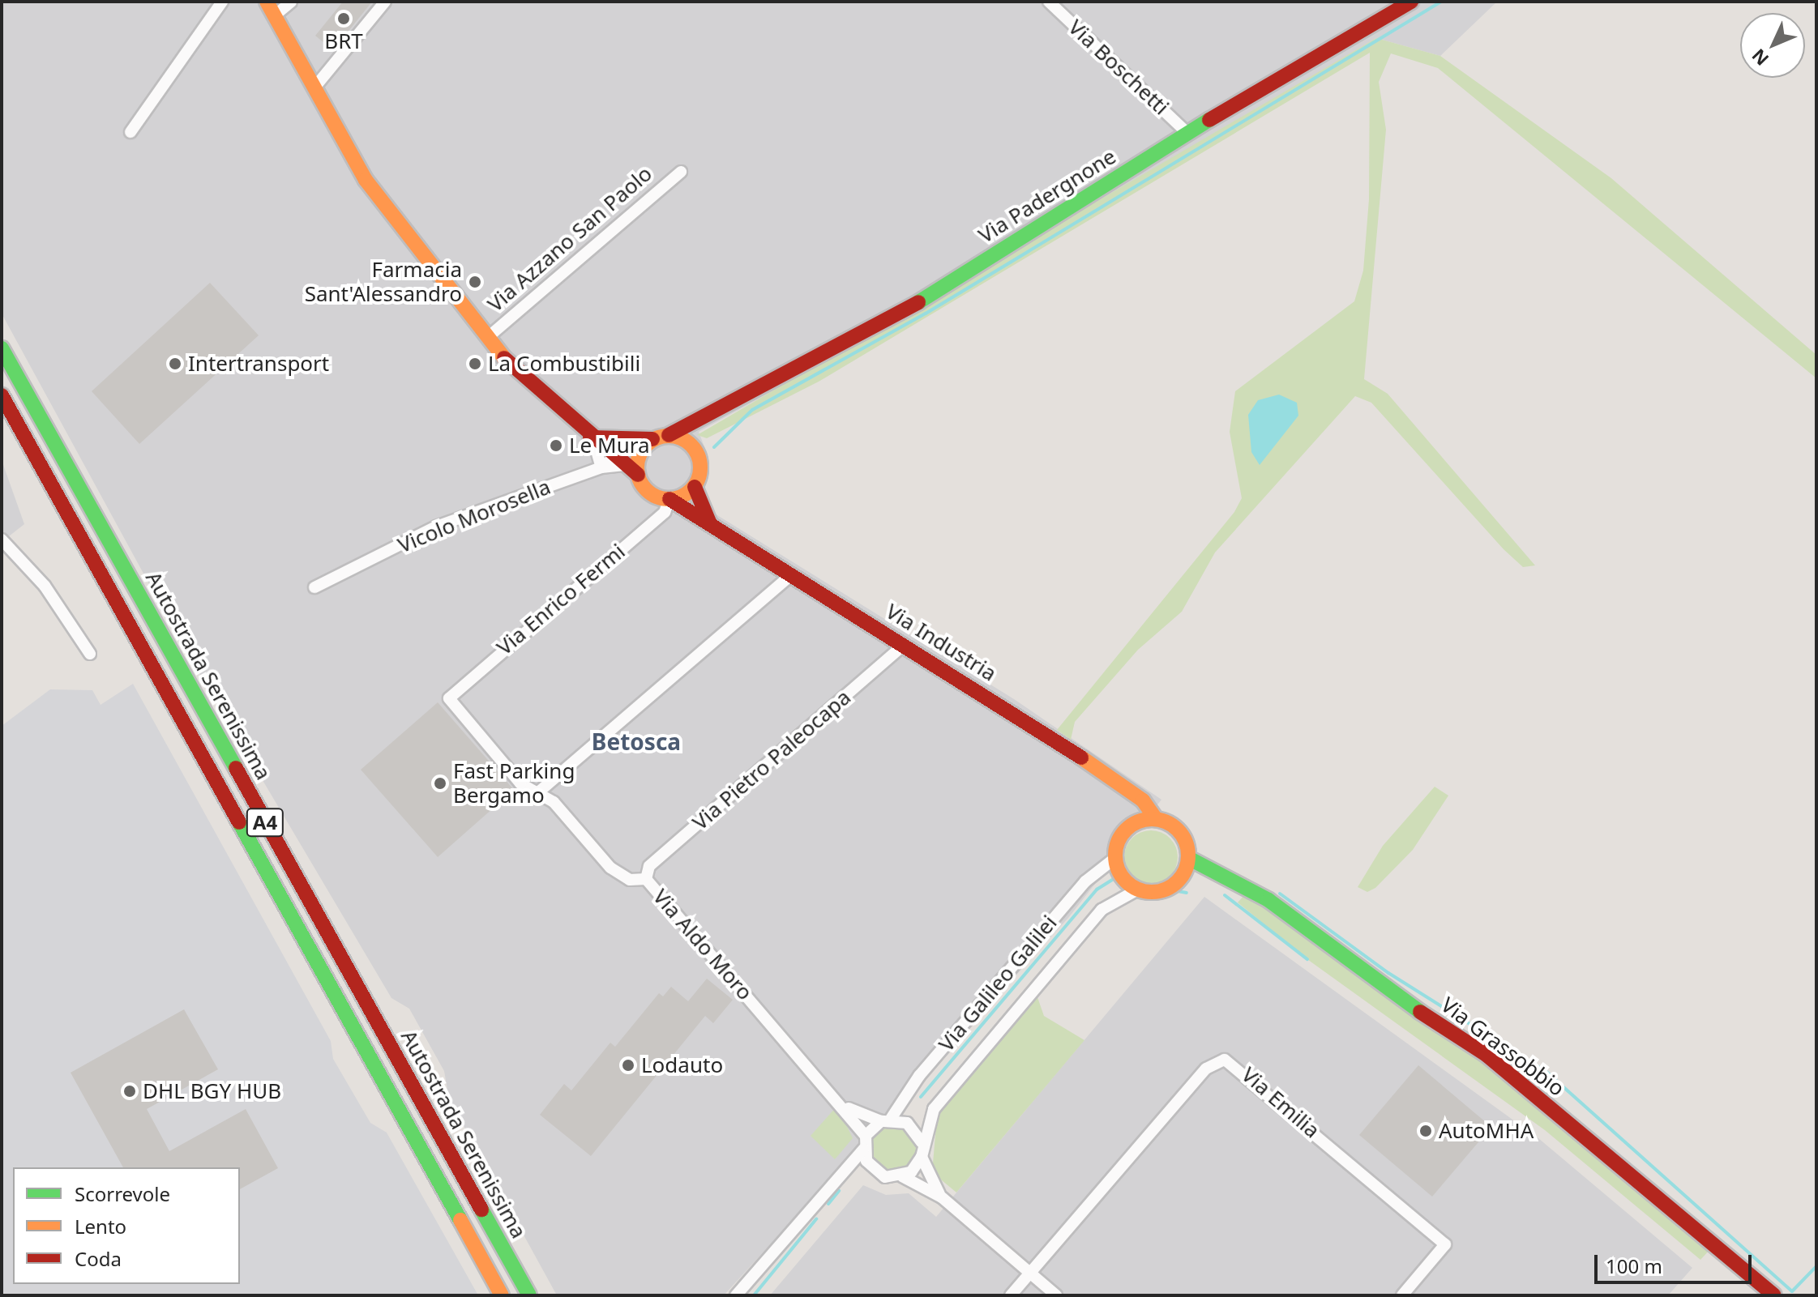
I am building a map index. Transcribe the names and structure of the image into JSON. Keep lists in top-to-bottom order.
{
  "streets": {
    "main road": [
      "Via Padergnone",
      "Via Azzano San Paolo",
      "Via Industria",
      "Autostrada Serenissima",
      "A4",
      "Via Grassobbio"
    ],
    "street": [
      "Via Boschetti",
      "Vicolo Morosella",
      "Via Enrico Fermi",
      "Via Pietro Paleocapa",
      "Via Aldo Moro",
      "Via Galileo Galilei",
      "Via Emilia"
    ]
  },
  "crossings": [
    ["Via Boschetti", "Via Padergnone"],
    ["Via Padergnone", "Via Azzano San Paolo"],
    ["Via Padergnone", "Via Enrico Fermi"],
    ["Via Padergnone", "Via Industria"],
    ["Via Azzano San Paolo", "Vicolo Morosella"],
    ["Via Azzano San Paolo", "Via Enrico Fermi"],
    ["Via Azzano San Paolo", "Via Industria"],
    ["Via Enrico Fermi", "Via Industria"],
    ["Via Enrico Fermi", "Via Aldo Moro"],
    ["Via Industria", "Via Pietro Paleocapa"],
    ["Via Industria", "Via Galileo Galilei"],
    ["Via Industria", "Via Grassobbio"],
    ["Via Pietro Paleocapa", "Via Aldo Moro"],
    ["Via Aldo Moro", "Via Galileo Galilei"],
    ["Via Galileo Galilei", "Via Grassobbio"]
  ],
  "districts": ["Betosca"],
  "places": [
    "BRT",
    "Farmacia Sant'Alessandro",
    "Intertransport",
    "La Combustibili",
    "Le Mura",
    "Fast Parking Bergamo",
    "Lodauto",
    "DHL BGY HUB",
    "AutoMHA"
  ],
  "legend": ["Scorrevole", "Lento", "Coda"],
  "scale_bar": "100 m",
  "north": "bottom left"
}
